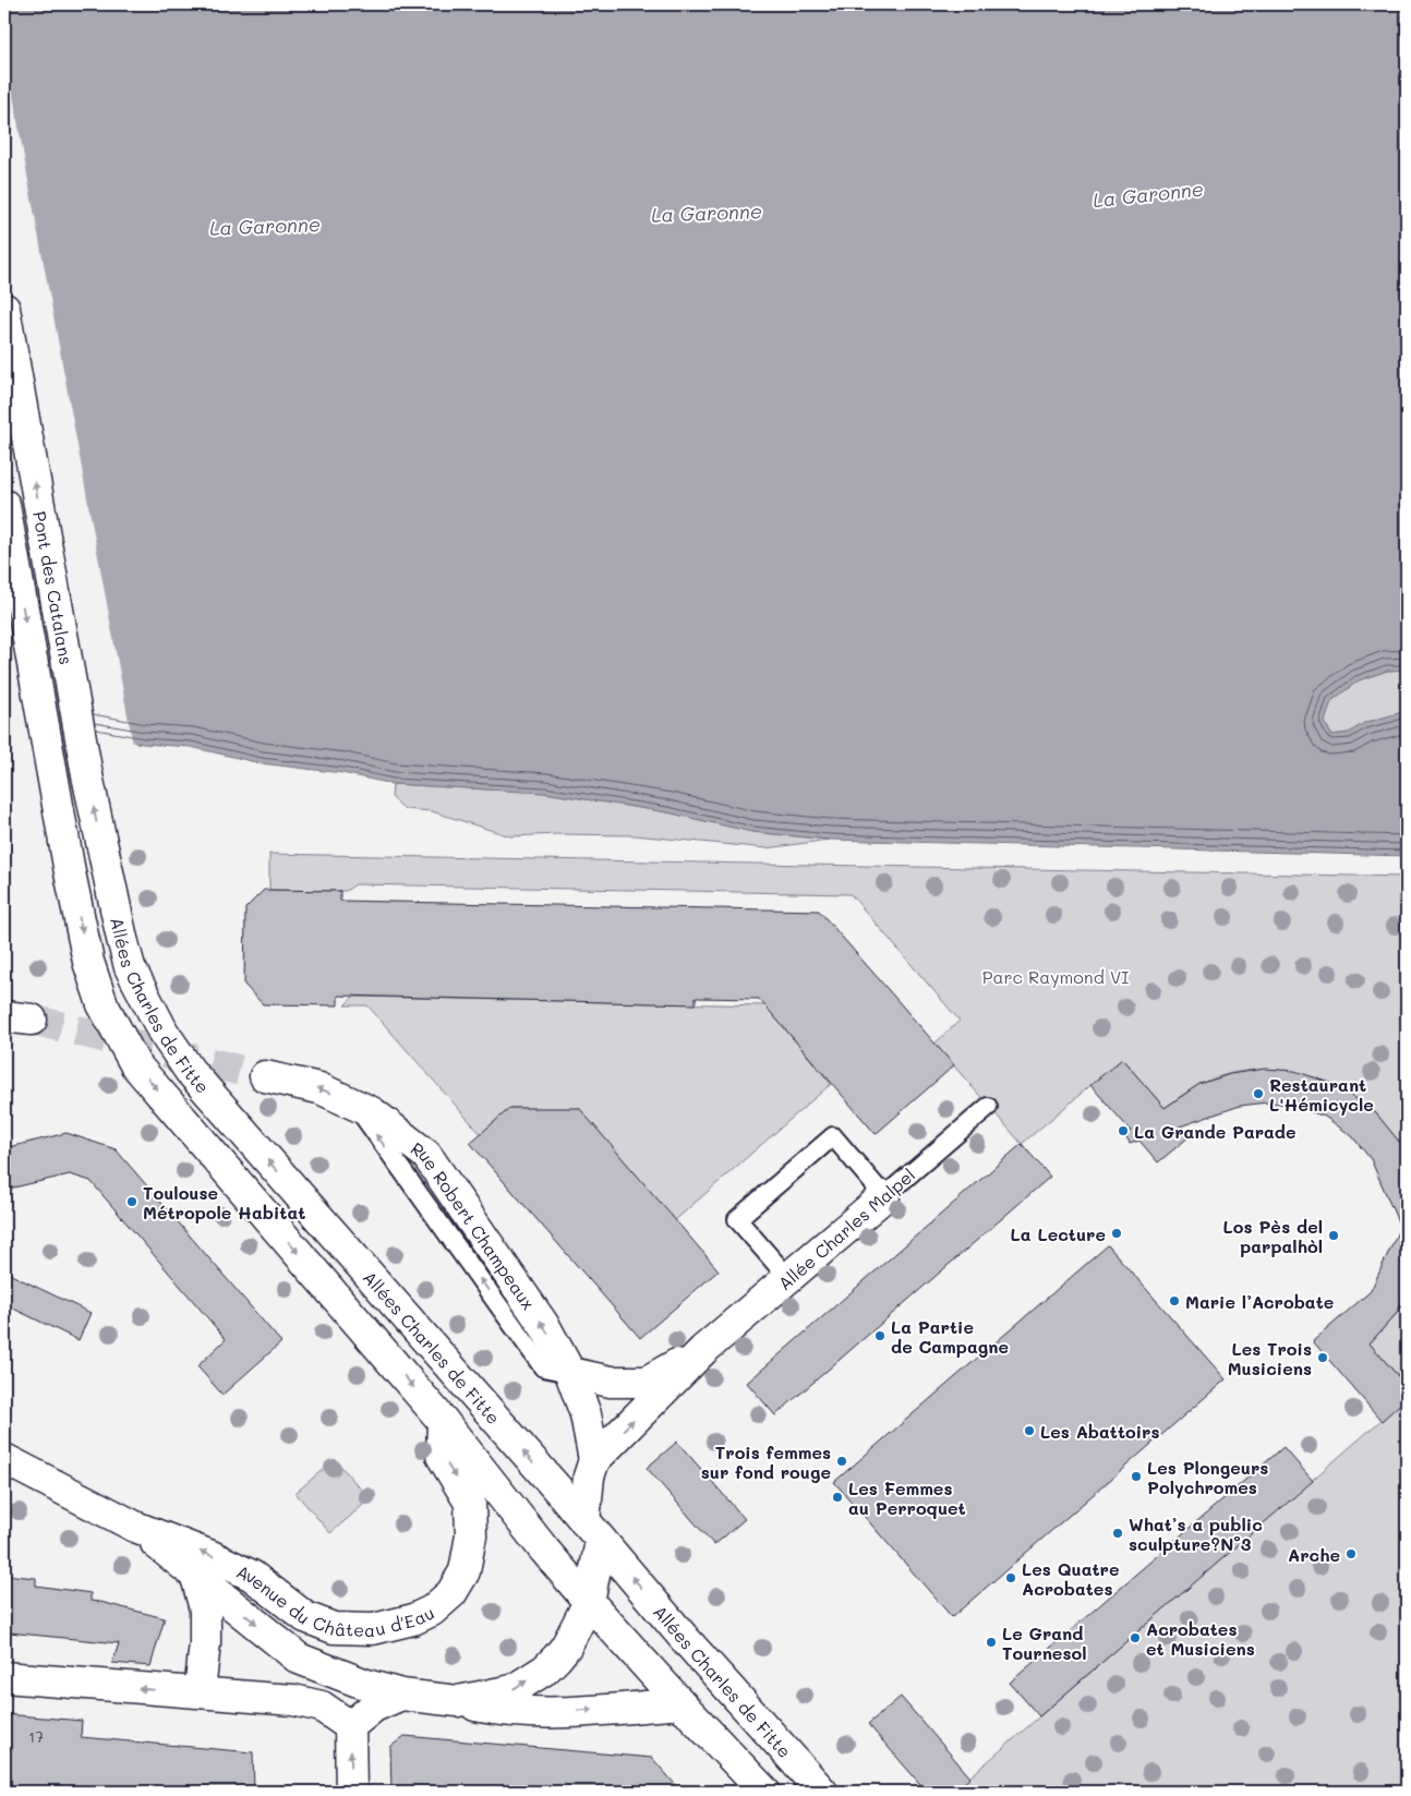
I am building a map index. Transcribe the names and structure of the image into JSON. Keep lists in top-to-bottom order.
{
  "streets": {
    "street": [
      "Pont des Catalans",
      "Allées Charles de Fitte",
      "Rue Robert Champeaux",
      "Allée Charles Malpel",
      "Avenue du Château d'Eau"
    ]
  },
  "crossings": [
    ["Pont des Catalans", "Allées Charles de Fitte"],
    ["Pont des Catalans", "Avenue du Château d'Eau"],
    ["Allées Charles de Fitte", "Avenue du Château d'Eau"],
    ["Rue Robert Champeaux", "Allée Charles Malpel"]
  ],
  "one_way": ["Rue Robert Champeaux"],
  "water": ["La Garonne"],
  "parks": ["Parc Raymond VI"],
  "places": [
    "Restaurant L'Hémicycle",
    "La Grande Parade",
    "Toulouse Métropole Habitat",
    "La Lecture",
    "Los Pès del parpalhòl",
    "Marie l’Acrobate",
    "La Partie de Campagne",
    "Les Trois Musiciens",
    "Les Abattoirs",
    "Trois femmes sur fond rouge",
    "Les Plongeurs Polychromes",
    "Les Femmes au Perroquet",
    "What’s a public sculpture?N°3",
    "Arche",
    "Les Quatre Acrobates",
    "Acrobates et Musiciens",
    "Le Grand Tournesol"
  ],
  "house_numbers": ["17"]
}
